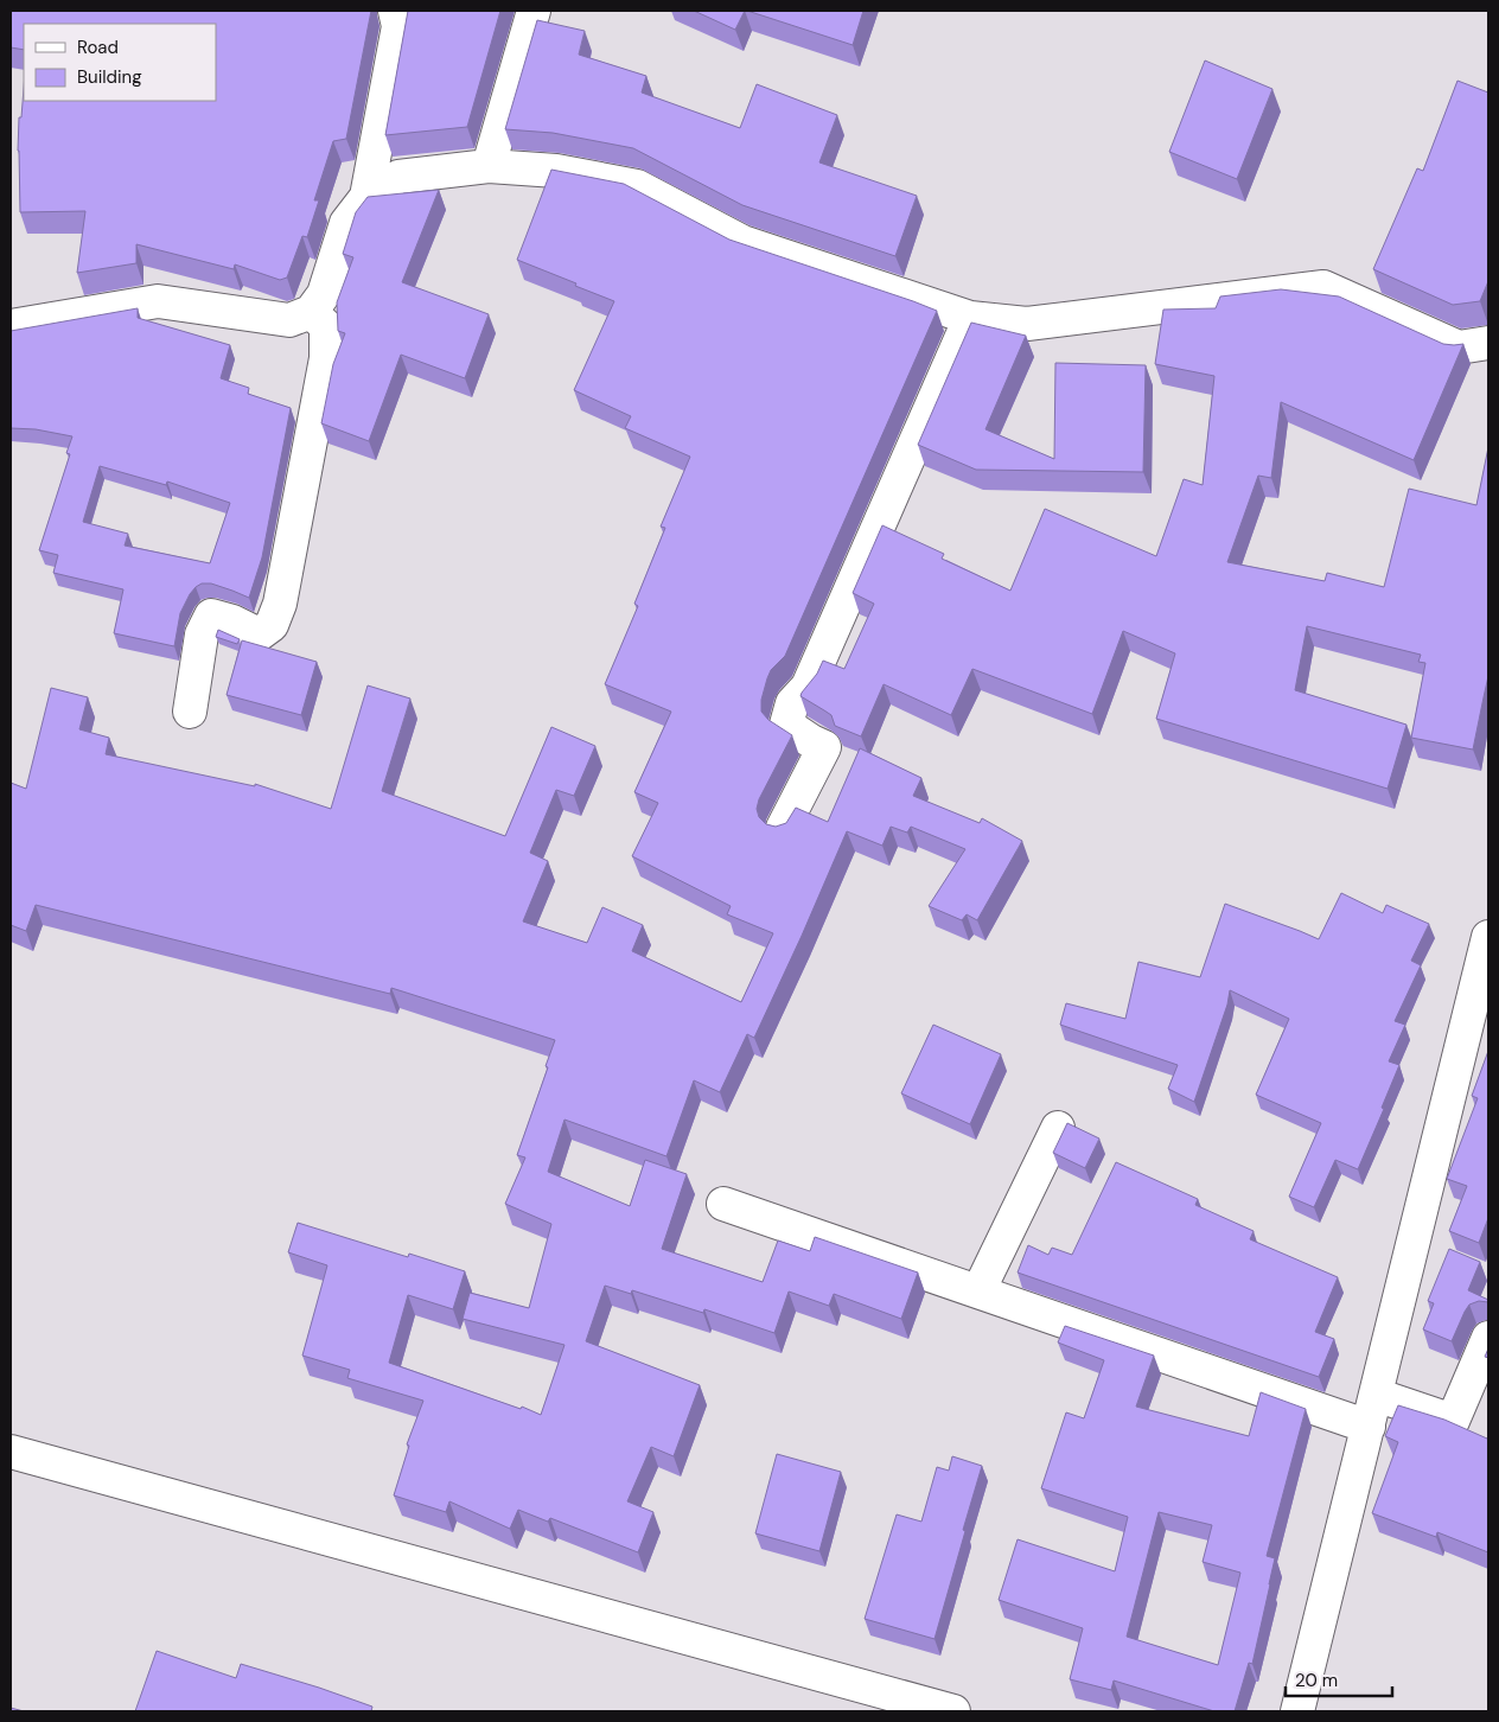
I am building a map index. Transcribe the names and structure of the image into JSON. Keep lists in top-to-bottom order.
{
  "legend": ["Road", "Building"],
  "scale_bar": "20 m"
}
